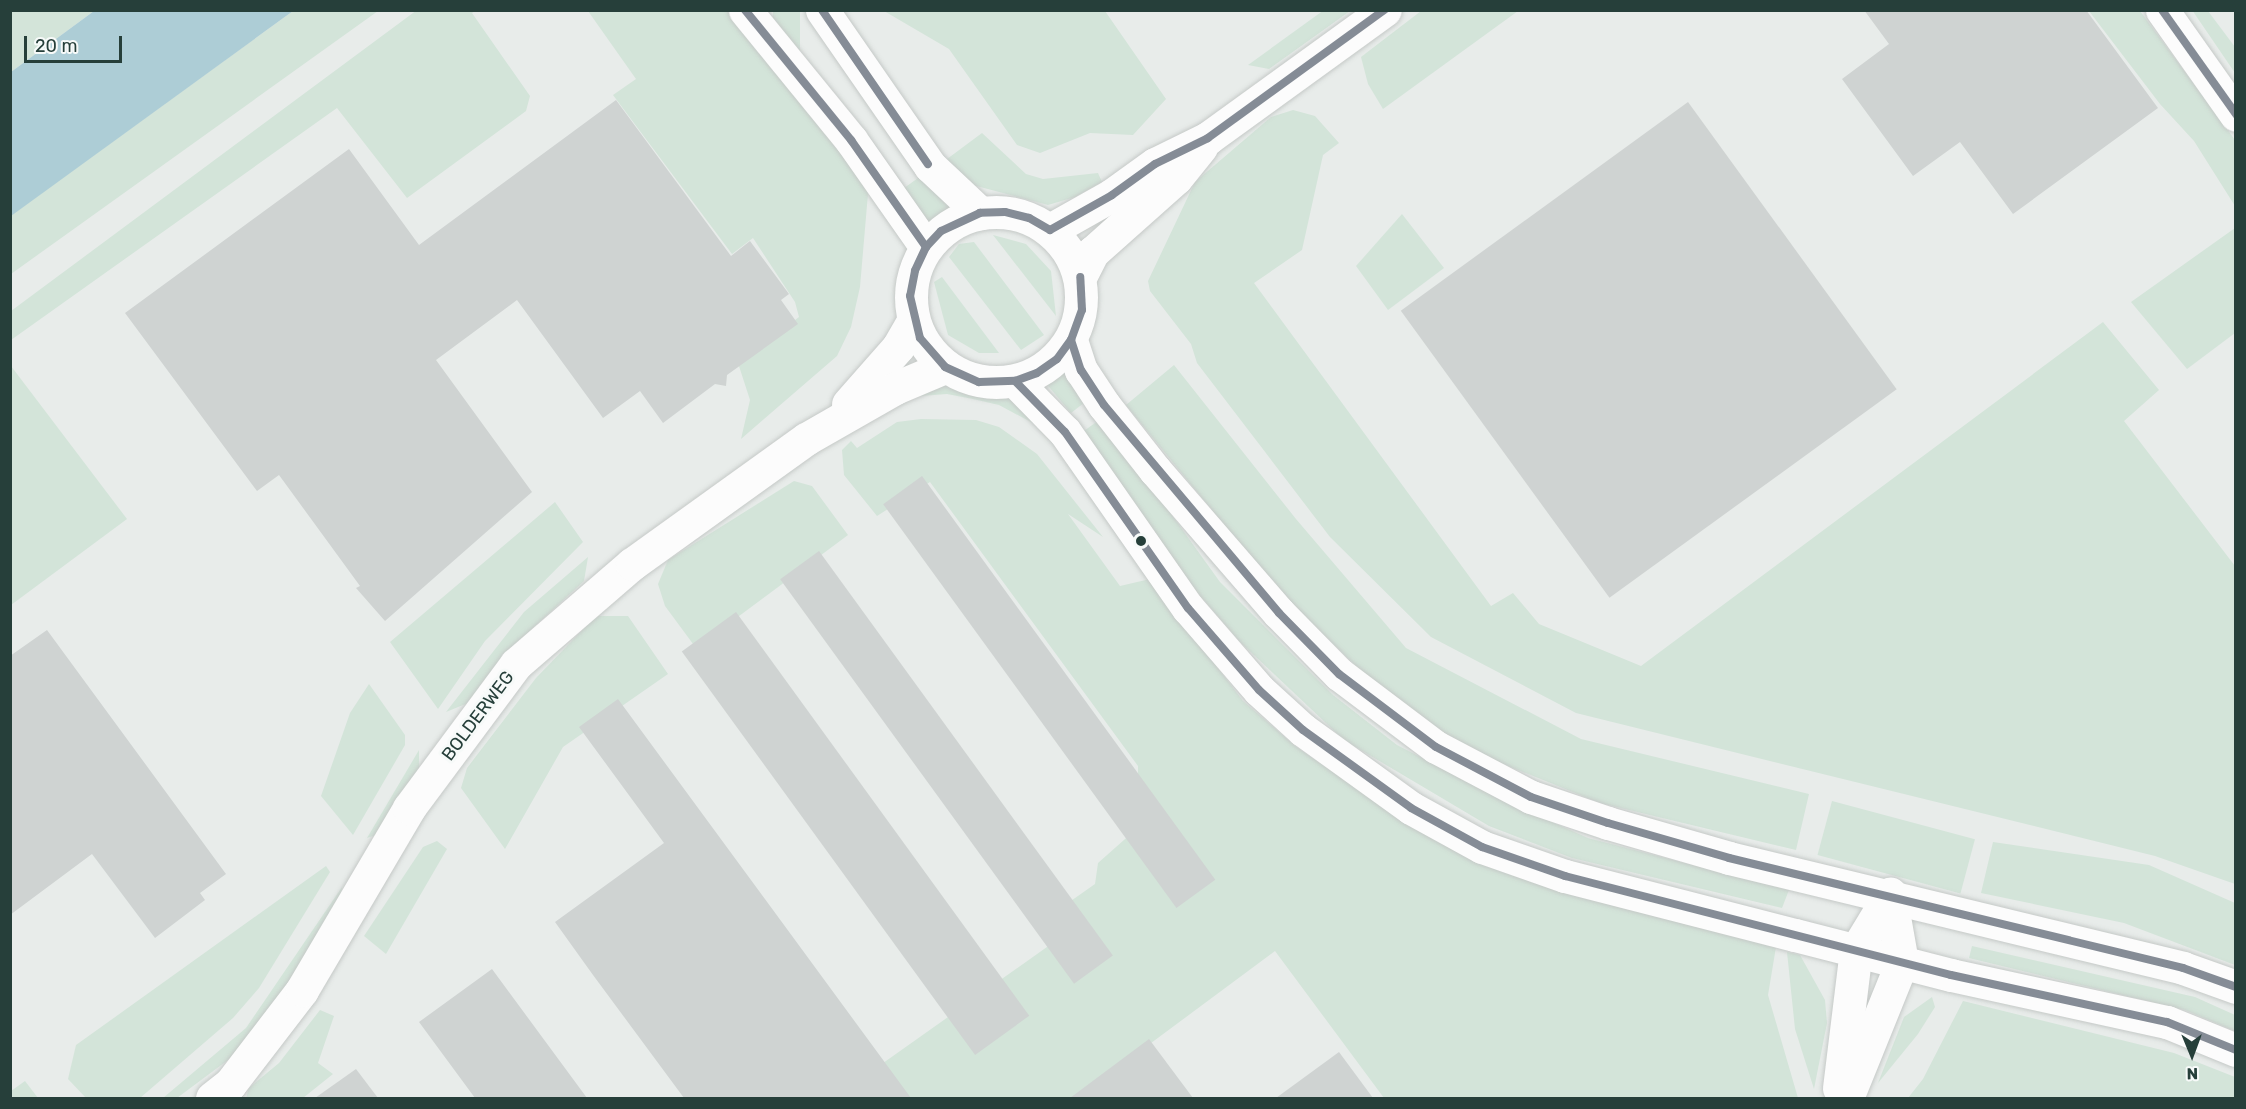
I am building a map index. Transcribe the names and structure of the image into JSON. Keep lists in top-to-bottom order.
{
  "streets": {
    "main road": ["BOLDERWEG"]
  },
  "scale_bar": "20 m",
  "north": "bottom"
}
